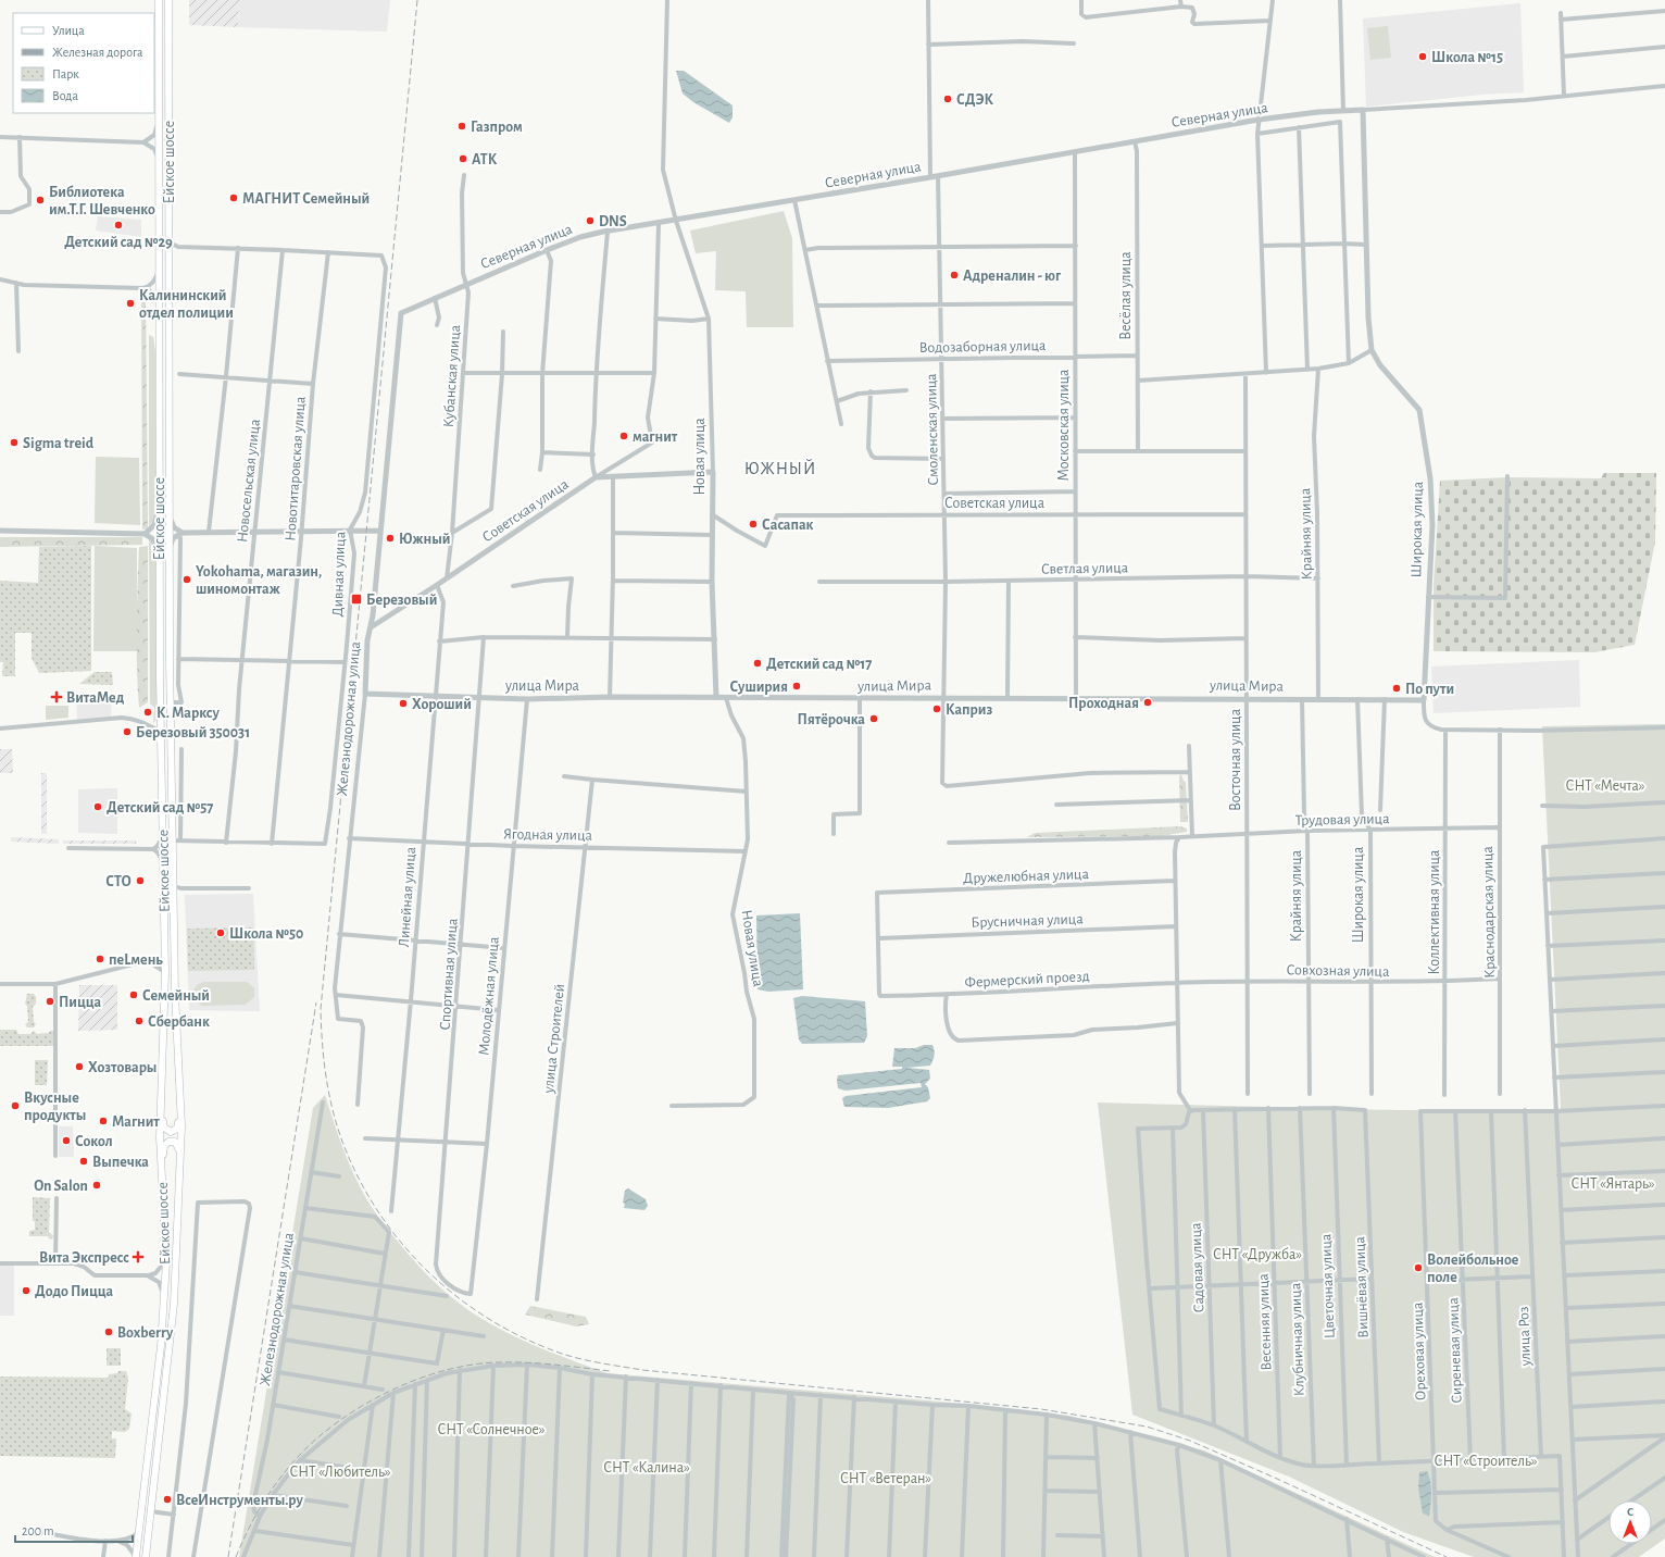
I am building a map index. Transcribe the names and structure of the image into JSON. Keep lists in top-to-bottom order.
{
  "streets": {
    "main road": ["Ейское шоссе"],
    "street": [
      "Северная улица",
      "Весёлая улица",
      "Водозаборная улица",
      "Кубанская улица",
      "Московская улица",
      "Смоленская улица",
      "Новая улица",
      "Новотитаровская улица",
      "Новосельская улица",
      "Советская улица",
      "Широкая улица",
      "Крайняя улица",
      "Светлая улица",
      "Дивная улица",
      "улица Мира",
      "Железнодорожная улица",
      "Восточная улица",
      "Трудовая улица",
      "Ягодная улица",
      "Дружелюбная улица",
      "Линейная улица",
      "Коллективная улица",
      "Краснодарская улица",
      "Брусничная улица",
      "Совхозная улица",
      "Спортивная улица",
      "Фермерский проезд",
      "Молодёжная улица",
      "улица Строителей",
      "Садовая улица",
      "Цветочная улица",
      "Вишнёвая улица",
      "Весенняя улица",
      "улица Роз",
      "Клубничная улица",
      "Сиреневая улица",
      "Ореховая улица"
    ]
  },
  "crossings": [
    ["Северная улица", "Весёлая улица"],
    ["Северная улица", "Кубанская улица"],
    ["Северная улица", "Московская улица"],
    ["Северная улица", "Смоленская улица"],
    ["Северная улица", "Новая улица"],
    ["Северная улица", "Железнодорожная улица"],
    ["Весёлая улица", "Водозаборная улица"],
    ["Водозаборная улица", "Московская улица"],
    ["Водозаборная улица", "Смоленская улица"],
    ["Кубанская улица", "Советская улица"],
    ["Московская улица", "Советская улица"],
    ["Московская улица", "Светлая улица"],
    ["Московская улица", "улица Мира"],
    ["Смоленская улица", "Советская улица"],
    ["Смоленская улица", "Светлая улица"],
    ["Смоленская улица", "улица Мира"],
    ["Новая улица", "Советская улица"],
    ["Новая улица", "улица Мира"],
    ["Новая улица", "Ягодная улица"],
    ["Новотитаровская улица", "Дивная улица"],
    ["Советская улица", "Железнодорожная улица"],
    ["Советская улица", "Восточная улица"],
    ["Советская улица", "Линейная улица"],
    ["Широкая улица", "улица Мира"],
    ["Широкая улица", "Трудовая улица"],
    ["Широкая улица", "Совхозная улица"],
    ["Крайняя улица", "Светлая улица"],
    ["Крайняя улица", "улица Мира"],
    ["Крайняя улица", "Трудовая улица"],
    ["Крайняя улица", "Совхозная улица"],
    ["Светлая улица", "Восточная улица"],
    ["улица Мира", "Железнодорожная улица"],
    ["улица Мира", "Восточная улица"],
    ["улица Мира", "Линейная улица"],
    ["улица Мира", "Спортивная улица"],
    ["улица Мира", "Молодёжная улица"],
    ["Железнодорожная улица", "Ягодная улица"],
    ["Восточная улица", "Трудовая улица"],
    ["Восточная улица", "Совхозная улица"],
    ["Трудовая улица", "Коллективная улица"],
    ["Трудовая улица", "Краснодарская улица"],
    ["Ягодная улица", "Линейная улица"],
    ["Ягодная улица", "Спортивная улица"],
    ["Ягодная улица", "Молодёжная улица"],
    ["Ягодная улица", "улица Строителей"],
    ["Дружелюбная улица", "Брусничная улица"],
    ["Дружелюбная улица", "Фермерский проезд"],
    ["Коллективная улица", "Совхозная улица"],
    ["Краснодарская улица", "Совхозная улица"],
    ["Брусничная улица", "Фермерский проезд"],
    ["Совхозная улица", "Фермерский проезд"],
    ["Спортивная улица", "Молодёжная улица"],
    ["Цветочная улица", "Вишнёвая улица"],
    ["Сиреневая улица", "Ореховая улица"]
  ],
  "districts": ["ЮЖНЫЙ"],
  "parks": [
    "СНТ «Мечта»",
    "СНТ «Янтарь»",
    "СНТ «Дружба»",
    "СНТ «Солнечное»",
    "СНТ «Строитель»",
    "СНТ «Калина»",
    "СНТ «Любитель»",
    "СНТ «Ветеран»"
  ],
  "places": {
    "other": [
      "Школа №15",
      "СДЭК",
      "Газпром",
      "АТК",
      "МАГНИТ Семейный",
      "Библиотека им.Т.Г. Шевченко",
      "DNS",
      "Детский сад №29",
      "Адреналин - юг",
      "Калининский отдел полиции",
      "магнит",
      "Sigma treid",
      "Сасапак",
      "Южный",
      "Yokohama, магазин, шиномонтаж",
      "Детский сад №17",
      "Суширия",
      "По пути",
      "Проходная",
      "Хороший",
      "Каприз",
      "К. Марксу",
      "Пятёрочка",
      "Березовый 350031",
      "Детский сад №57",
      "СТО",
      "Школа №50",
      "пеLмень",
      "Семейный",
      "Пицца",
      "Сбербанк",
      "Хозтовары",
      "Вкусные продукты",
      "Магнит",
      "Сокол",
      "Выпечка",
      "On Salon",
      "Волейбольное поле",
      "Додо Пицца",
      "Boxberry",
      "ВсеИнструменты.ру"
    ],
    "transit": ["Березовый"],
    "health": ["ВитаMед", "Вита Экспресс"]
  },
  "legend": [
    "Улица",
    "Железная дорога",
    "Парк",
    "Вода"
  ],
  "scale_bar": "200 m",
  "north": "top"
}
